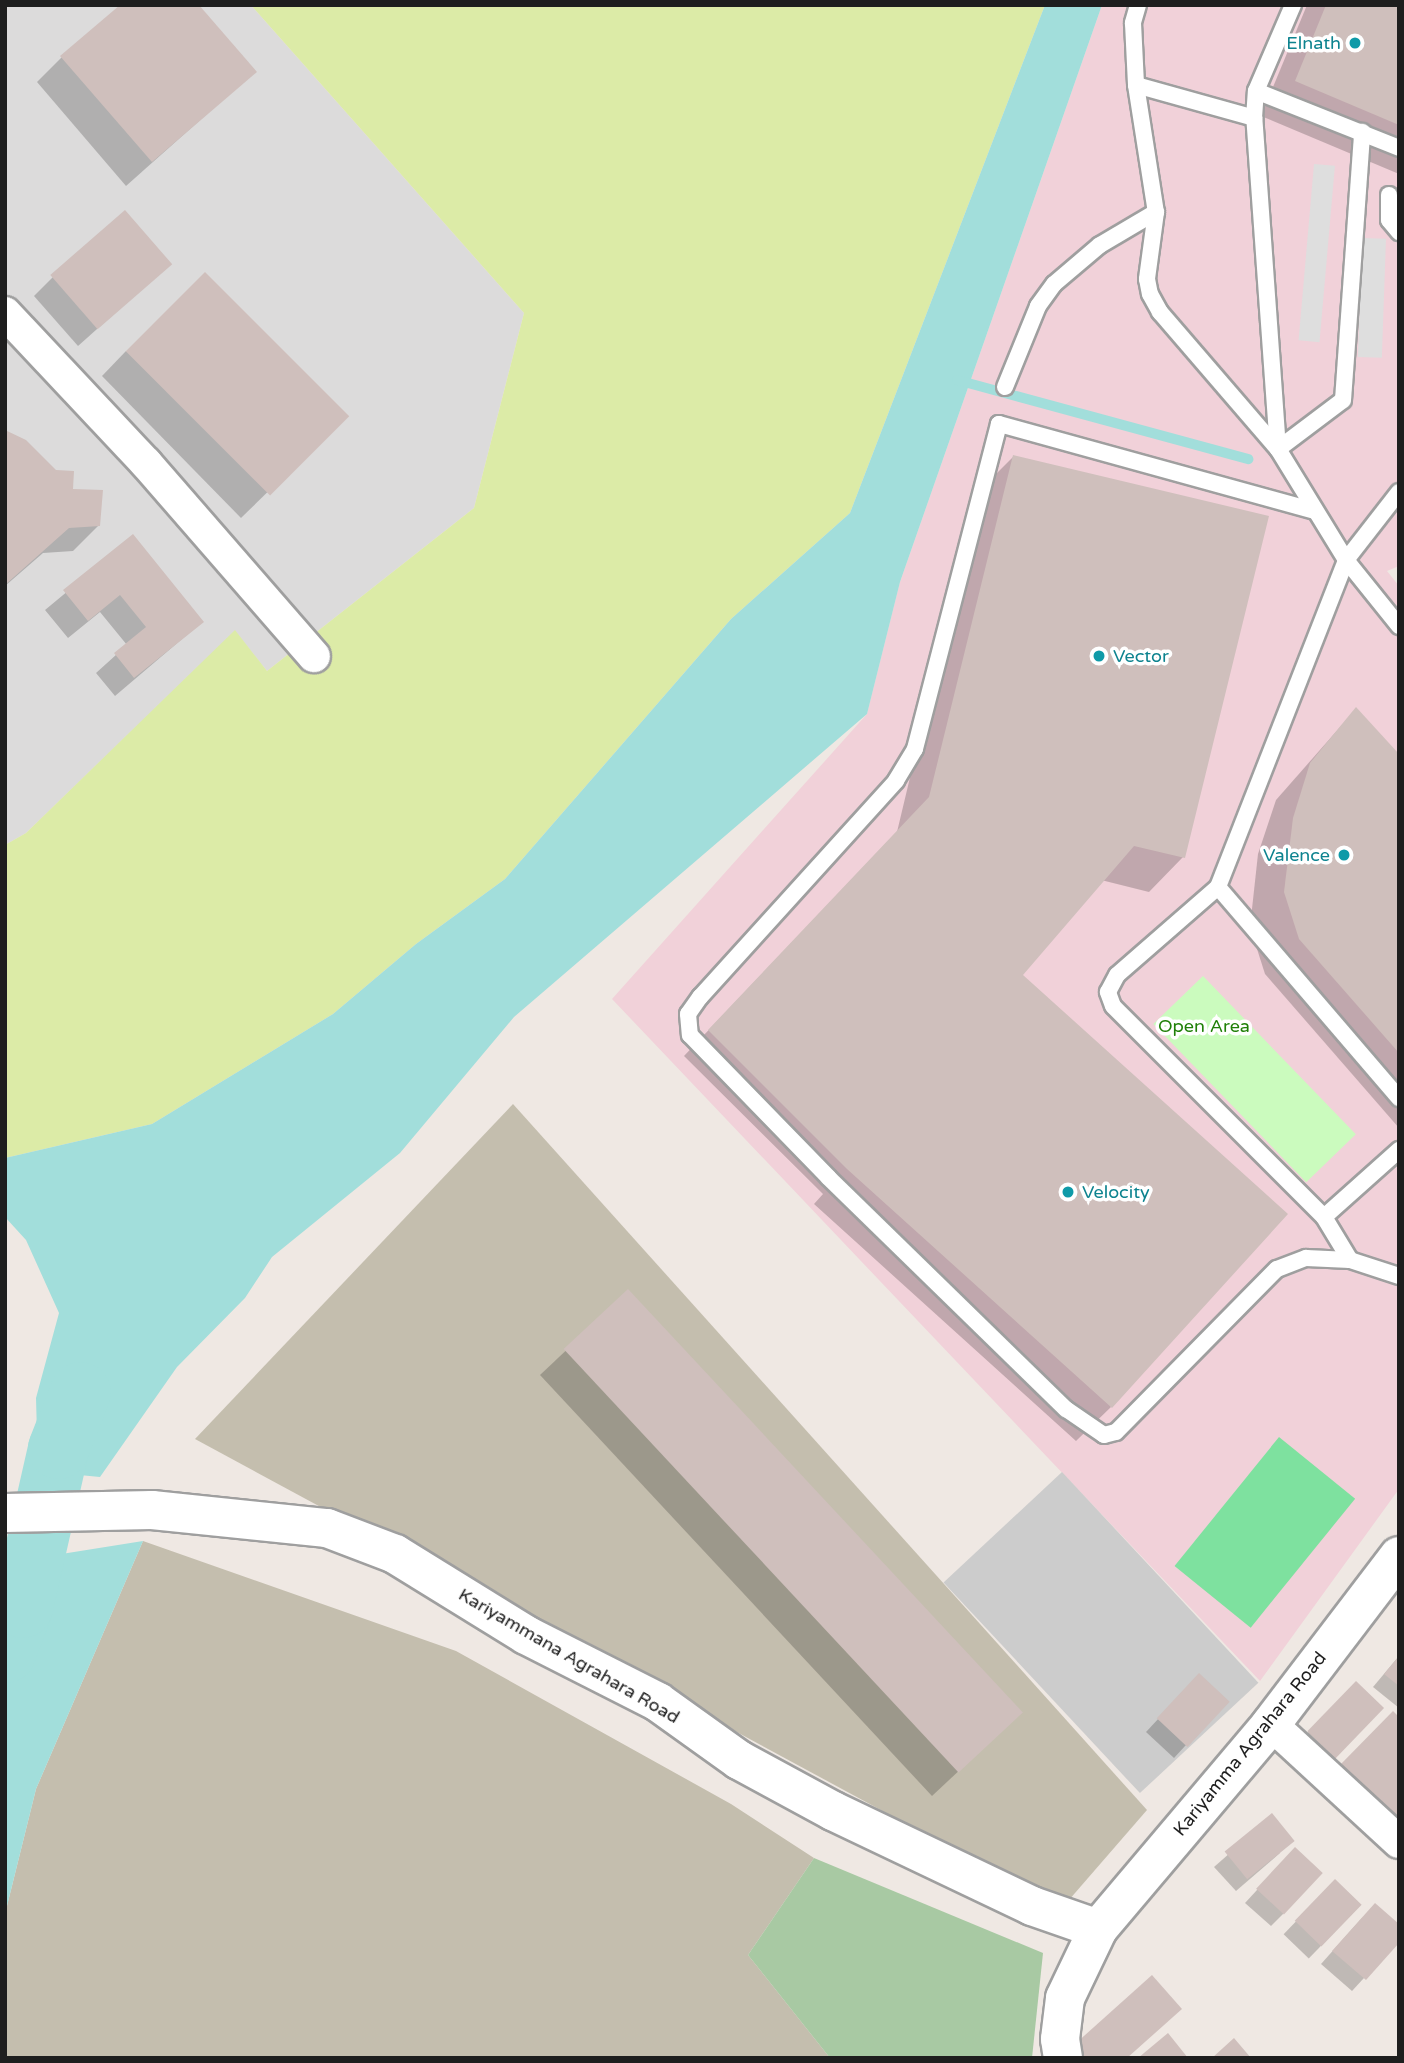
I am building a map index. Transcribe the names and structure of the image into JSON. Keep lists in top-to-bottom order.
{
  "streets": {
    "street": ["Kariyammana Agrahara Road", "Kariyamma Agrahara Road"]
  },
  "crossings": [
    ["Kariyammana Agrahara Road", "Kariyamma Agrahara Road"]
  ],
  "parks": ["Open Area"],
  "places": [
    "Elnath",
    "Vector",
    "Valence",
    "Velocity"
  ]
}
